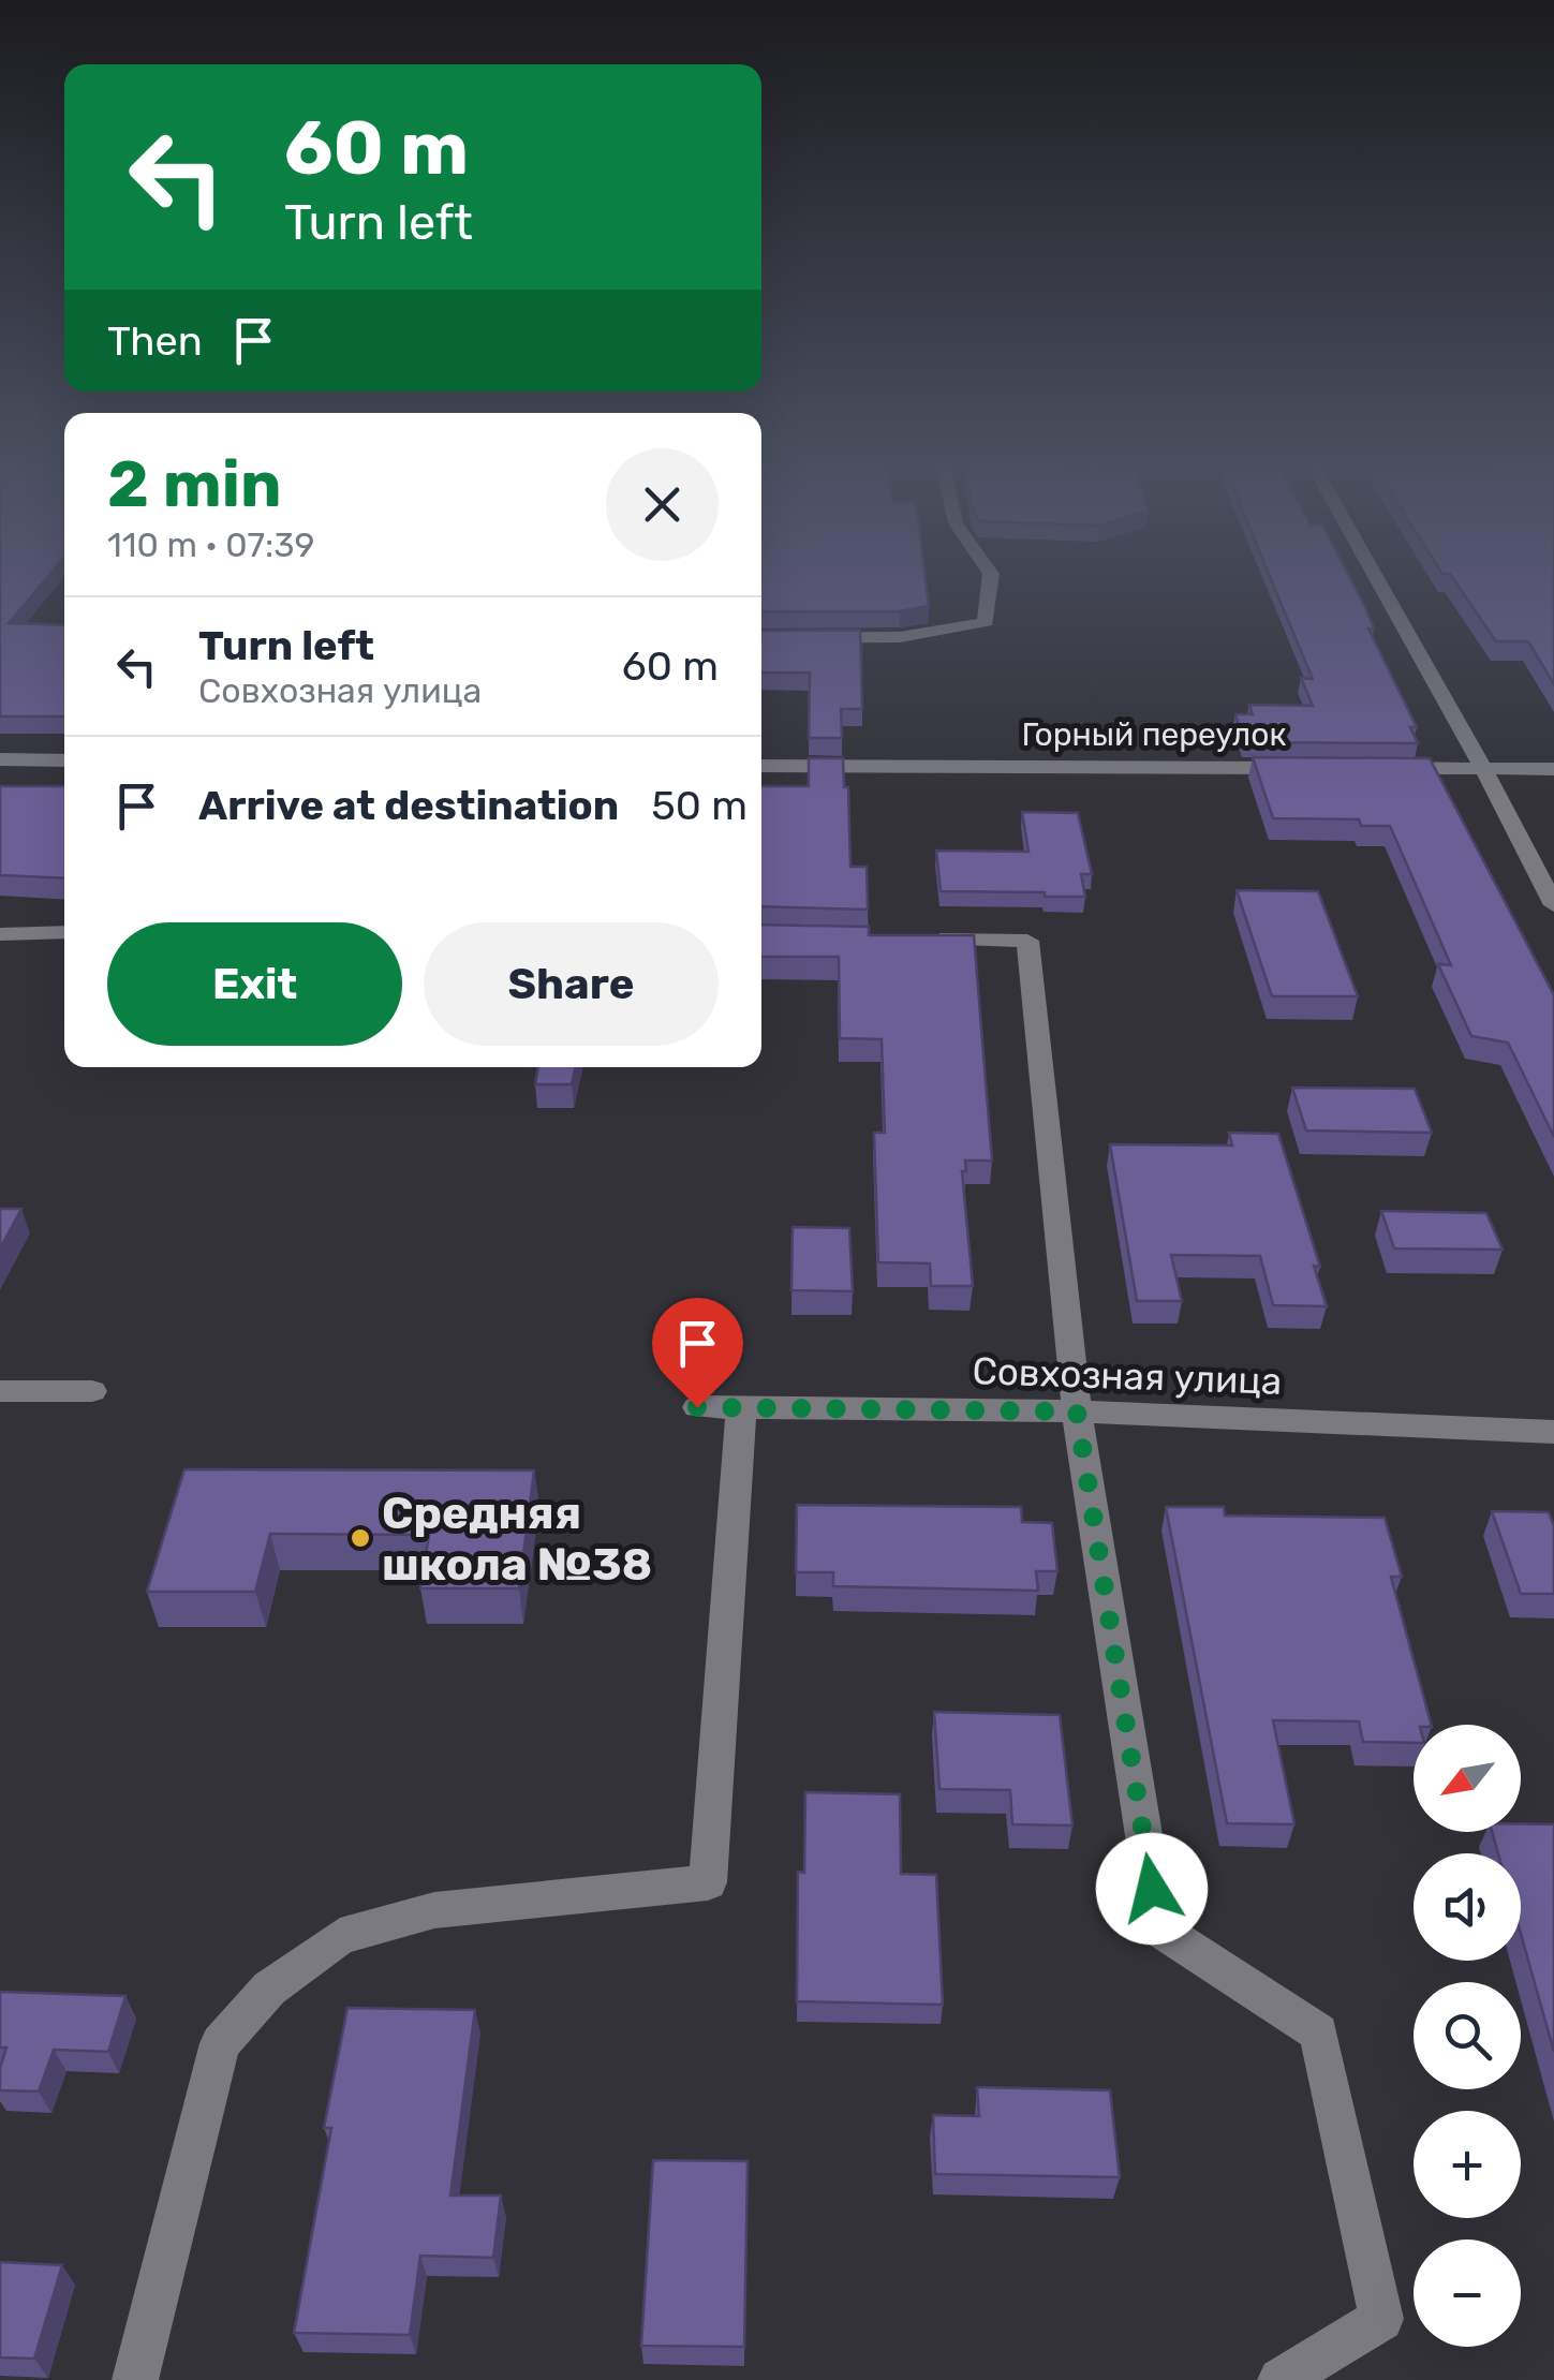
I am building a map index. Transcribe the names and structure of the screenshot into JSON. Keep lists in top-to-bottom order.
{
  "streets": {
    "street": ["Горный переулок", "Совхозная улица"]
  },
  "places": ["Средняя школа №38"],
  "north": "bottom left",
  "page": {
    "turn": ["60 m", "Turn left"],
    "then": "Then",
    "heading": ["2 min", "110 m · 07:39"],
    "list": [
      {
        "name": "Turn left",
        "note": "Совхозная улица",
        "value": "60 m"
      },
      {
        "name": "Arrive at destination",
        "value": "50 m"
      }
    ],
    "buttons": ["Exit", "Share"],
    "map_buttons": ["+", "−"]
  }
}
